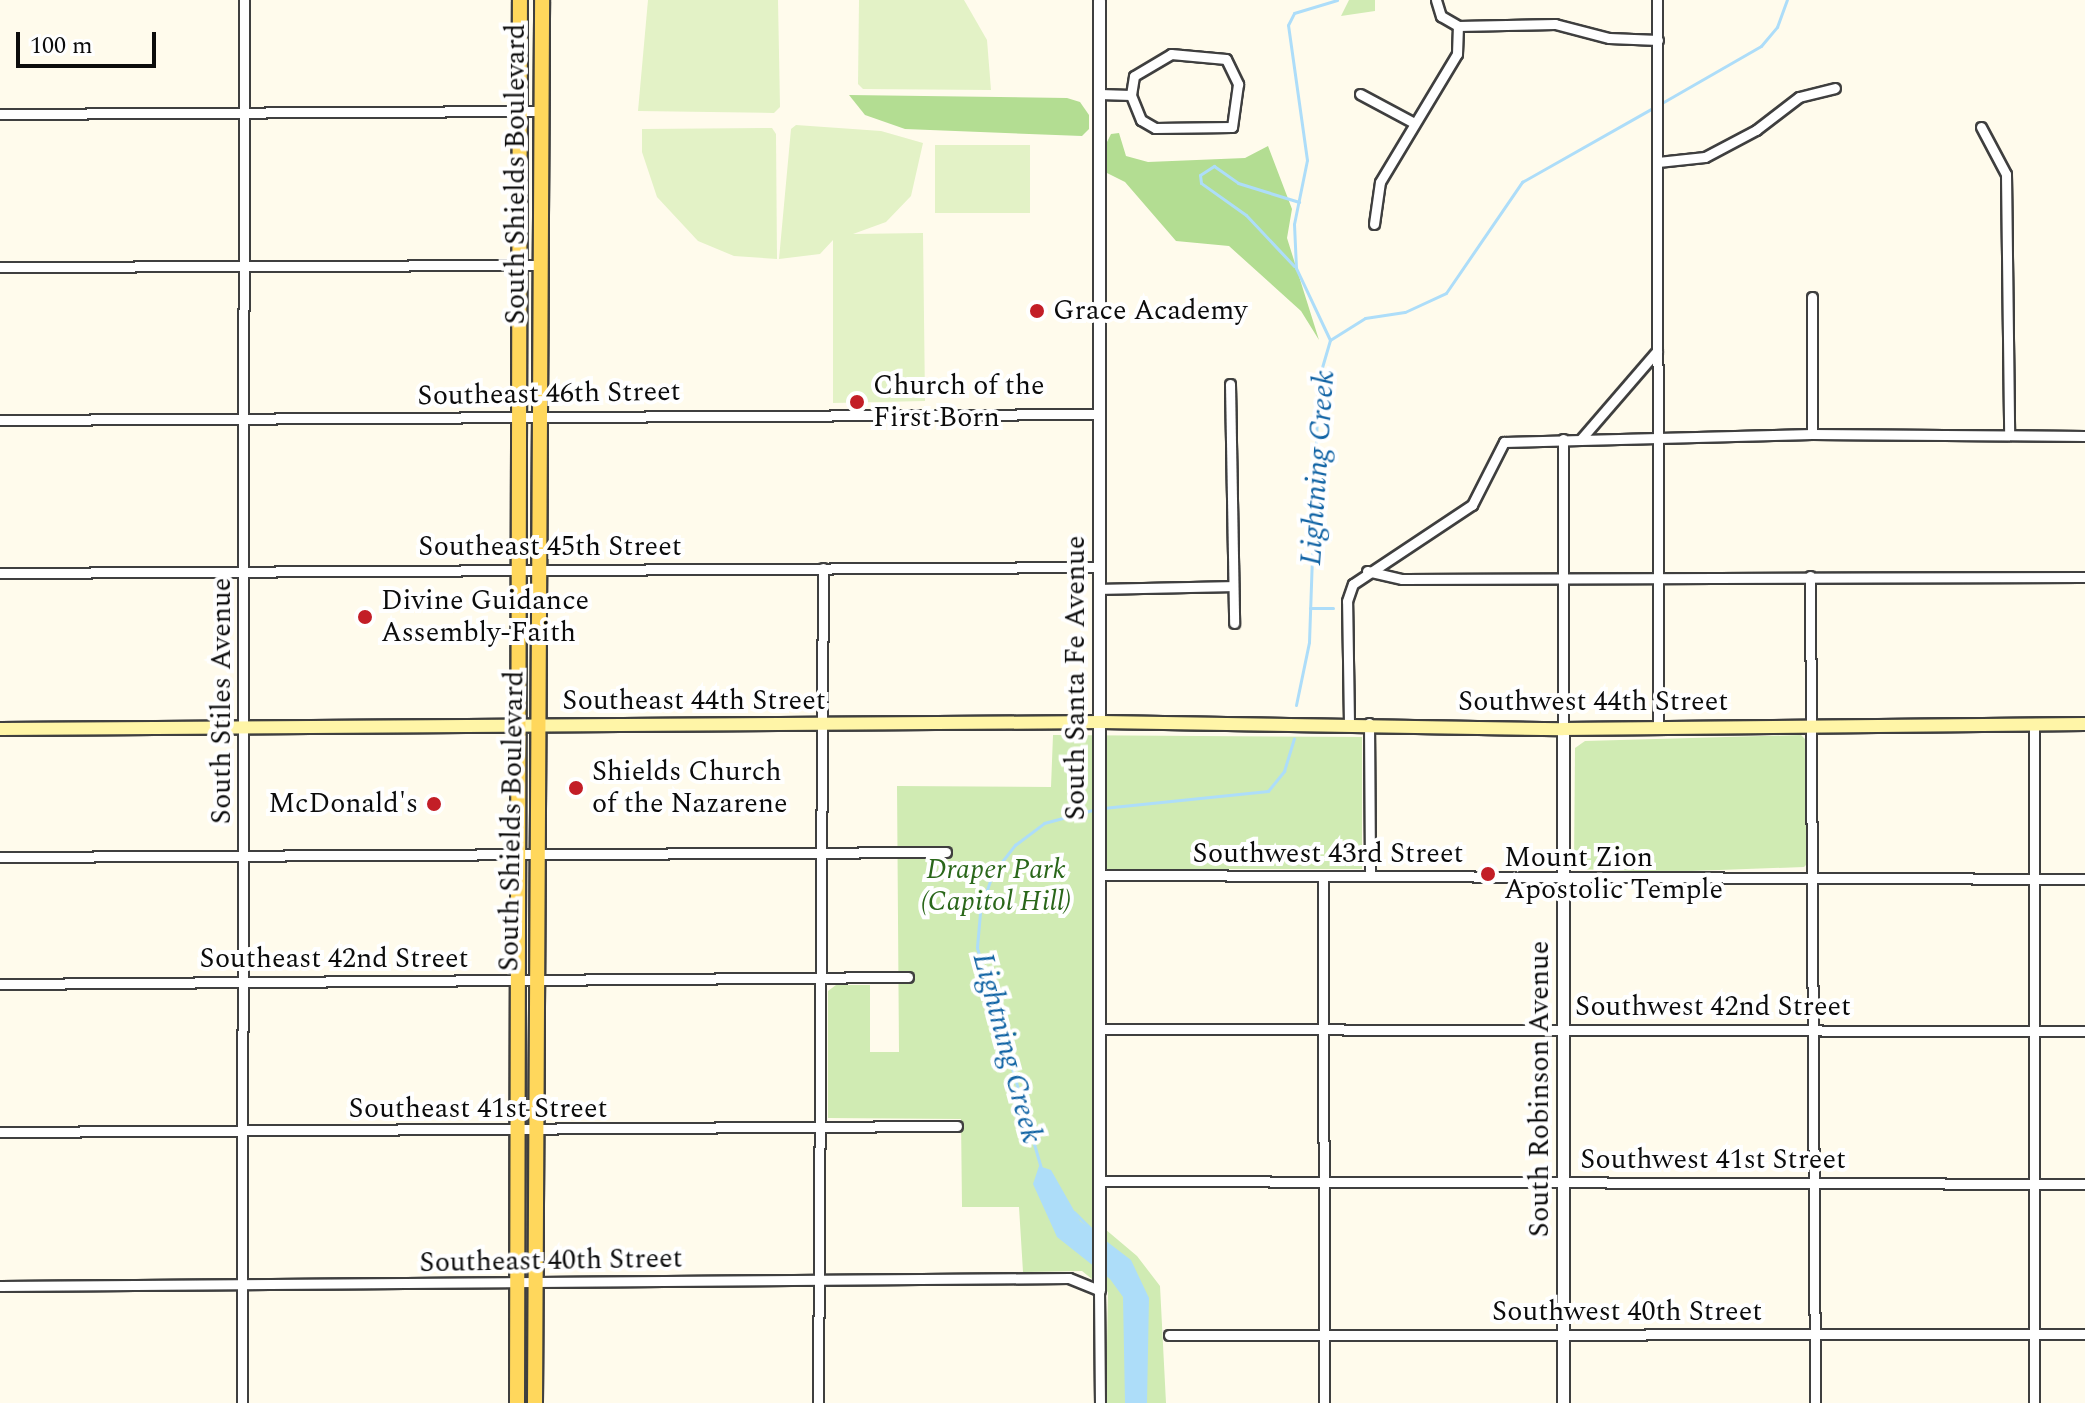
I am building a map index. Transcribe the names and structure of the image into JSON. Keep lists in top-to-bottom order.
{
  "streets": {
    "main road": ["South Shields Boulevard", "Southeast 44th Street", "Southwest 44th Street"],
    "street": [
      "Southeast 46th Street",
      "Southeast 45th Street",
      "South Santa Fe Avenue",
      "South Stiles Avenue",
      "Southwest 43rd Street",
      "Southeast 42nd Street",
      "Southwest 42nd Street",
      "South Robinson Avenue",
      "Southeast 41st Street",
      "Southwest 41st Street",
      "Southeast 40th Street",
      "Southwest 40th Street"
    ]
  },
  "crossings": [
    ["South Shields Boulevard", "Southeast 46th Street"],
    ["South Shields Boulevard", "Southeast 45th Street"],
    ["South Shields Boulevard", "Southeast 44th Street"],
    ["South Shields Boulevard", "Southeast 42nd Street"],
    ["South Shields Boulevard", "Southeast 41st Street"],
    ["South Shields Boulevard", "Southeast 40th Street"],
    ["Southeast 46th Street", "South Santa Fe Avenue"],
    ["Southeast 46th Street", "South Stiles Avenue"],
    ["Southeast 45th Street", "South Santa Fe Avenue"],
    ["Southeast 45th Street", "South Stiles Avenue"],
    ["South Santa Fe Avenue", "Southeast 44th Street"],
    ["South Santa Fe Avenue", "Southwest 44th Street"],
    ["South Santa Fe Avenue", "Southwest 43rd Street"],
    ["South Santa Fe Avenue", "Southwest 42nd Street"],
    ["South Santa Fe Avenue", "Southwest 41st Street"],
    ["South Santa Fe Avenue", "Southeast 40th Street"],
    ["South Stiles Avenue", "Southeast 44th Street"],
    ["South Stiles Avenue", "Southeast 42nd Street"],
    ["South Stiles Avenue", "Southeast 41st Street"],
    ["South Stiles Avenue", "Southeast 40th Street"],
    ["Southeast 44th Street", "Southwest 44th Street"],
    ["Southwest 44th Street", "South Robinson Avenue"],
    ["Southwest 43rd Street", "South Robinson Avenue"],
    ["Southwest 42nd Street", "South Robinson Avenue"],
    ["South Robinson Avenue", "Southwest 41st Street"],
    ["South Robinson Avenue", "Southwest 40th Street"]
  ],
  "water": ["Lightning Creek"],
  "parks": ["Draper Park (Capitol Hill)"],
  "places": [
    "Grace Academy",
    "Church of the First Born",
    "Divine Guidance Assembly-Faith",
    "Shields Church of the Nazarene",
    "McDonald's",
    "Mount Zion Apostolic Temple"
  ],
  "scale_bar": "100 m"
}
